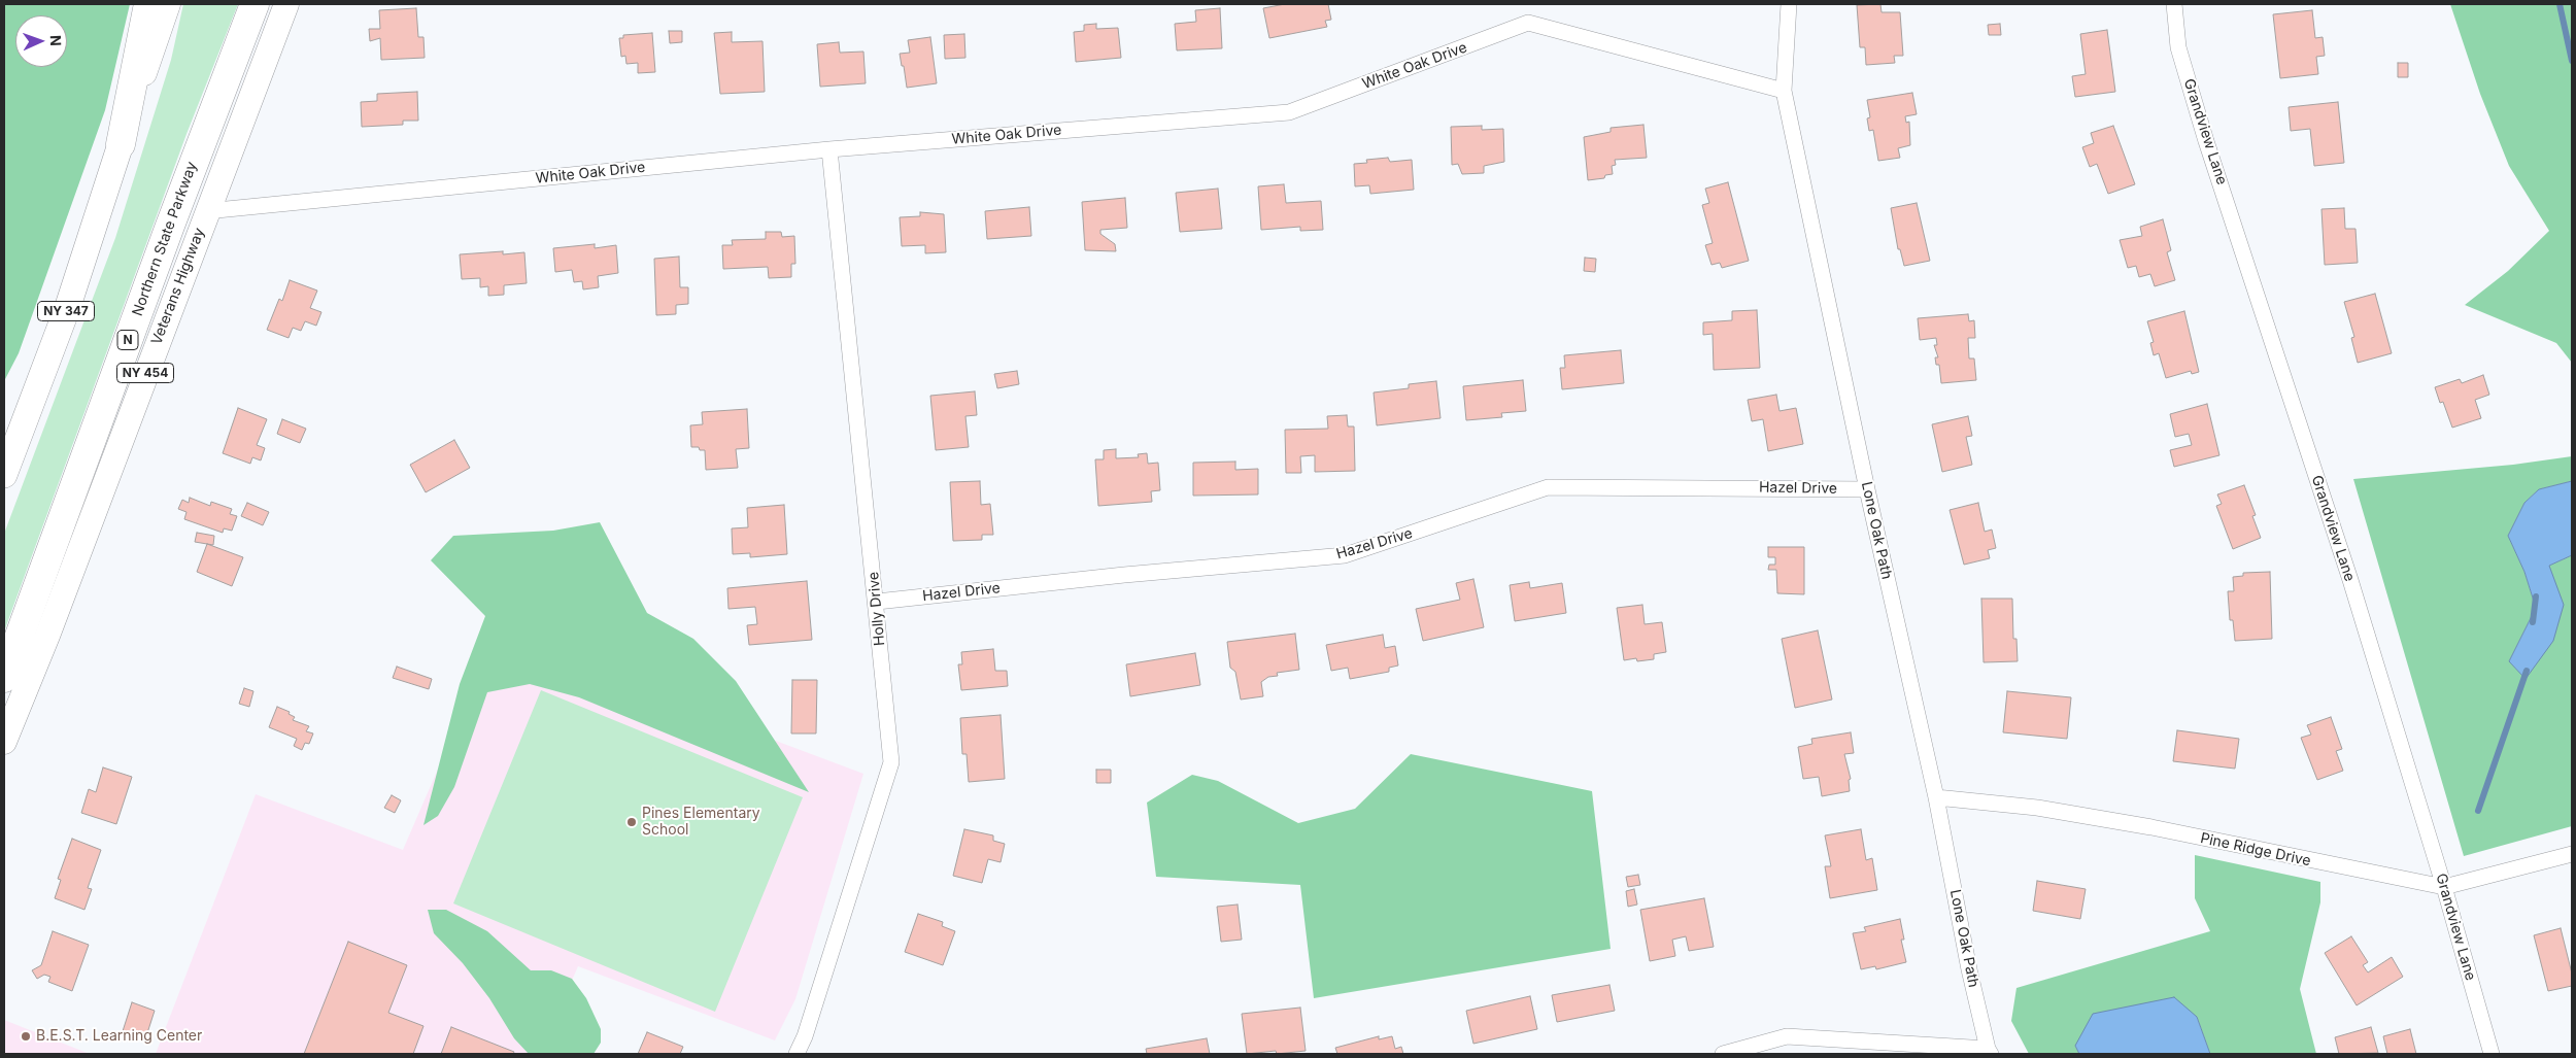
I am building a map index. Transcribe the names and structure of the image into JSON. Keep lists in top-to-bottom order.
{
  "streets": {
    "highway": ["Northern State Parkway", "NY 347", "N"],
    "main road": ["Veterans Highway", "NY 454"],
    "street": [
      "White Oak Drive",
      "Grandview Lane",
      "Hazel Drive",
      "Lone Oak Path",
      "Holly Drive",
      "Pine Ridge Drive"
    ]
  },
  "crossings": [
    ["White Oak Drive", "Veterans Highway"],
    ["White Oak Drive", "Lone Oak Path"],
    ["White Oak Drive", "Holly Drive"],
    ["Grandview Lane", "Pine Ridge Drive"],
    ["Hazel Drive", "Lone Oak Path"],
    ["Hazel Drive", "Holly Drive"],
    ["Lone Oak Path", "Pine Ridge Drive"]
  ],
  "places": ["Pines Elementary School", "B.E.S.T. Learning Center"],
  "north": "right"
}
